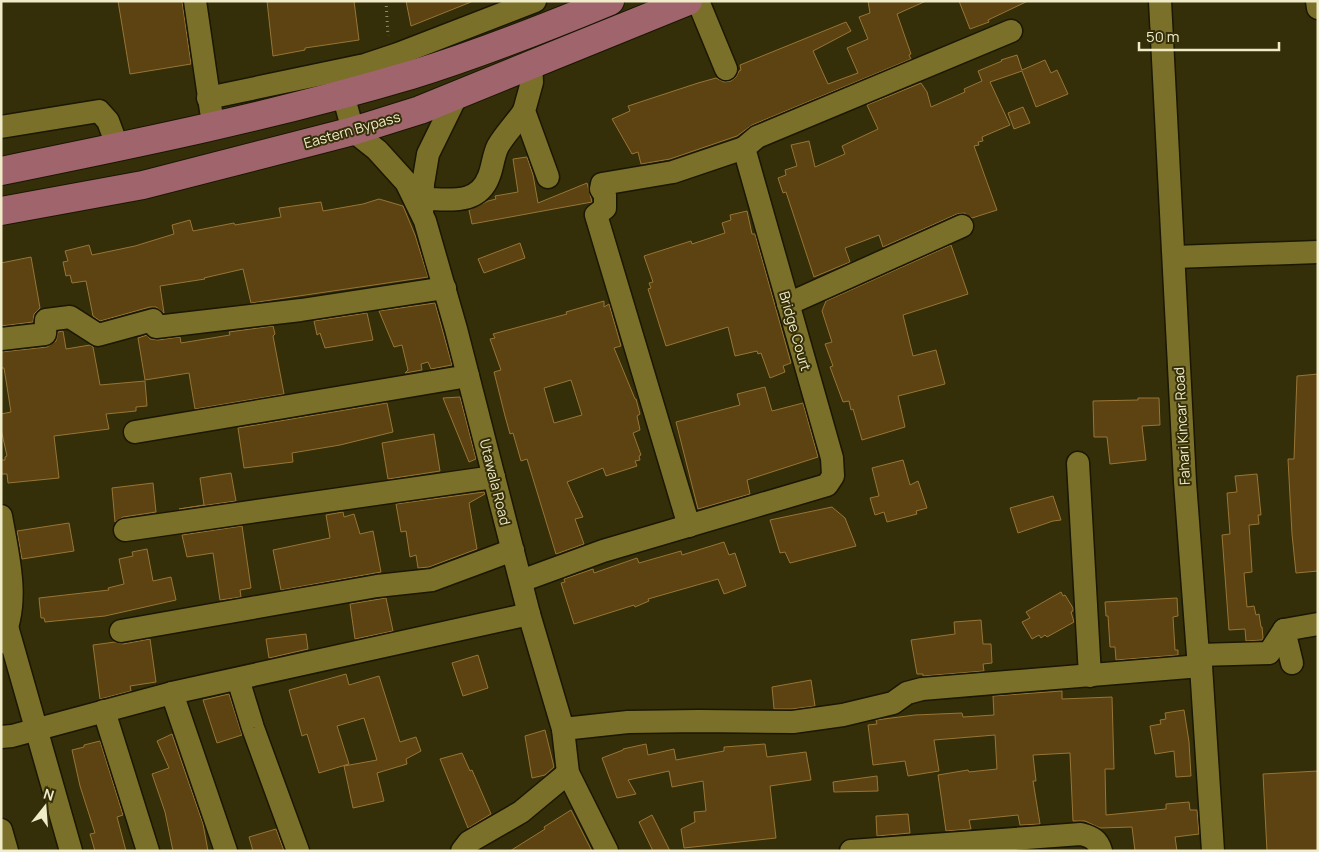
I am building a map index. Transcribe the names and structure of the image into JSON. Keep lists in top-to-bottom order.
{
  "streets": {
    "main road": ["Eastern Bypass"],
    "street": ["Bridge Court", "Fahari Kincar Road", "Utawala Road"]
  },
  "crossings": [
    ["Eastern Bypass", "Utawala Road"],
    ["Bridge Court", "Utawala Road"]
  ],
  "scale_bar": "50 m",
  "north": "top"
}
